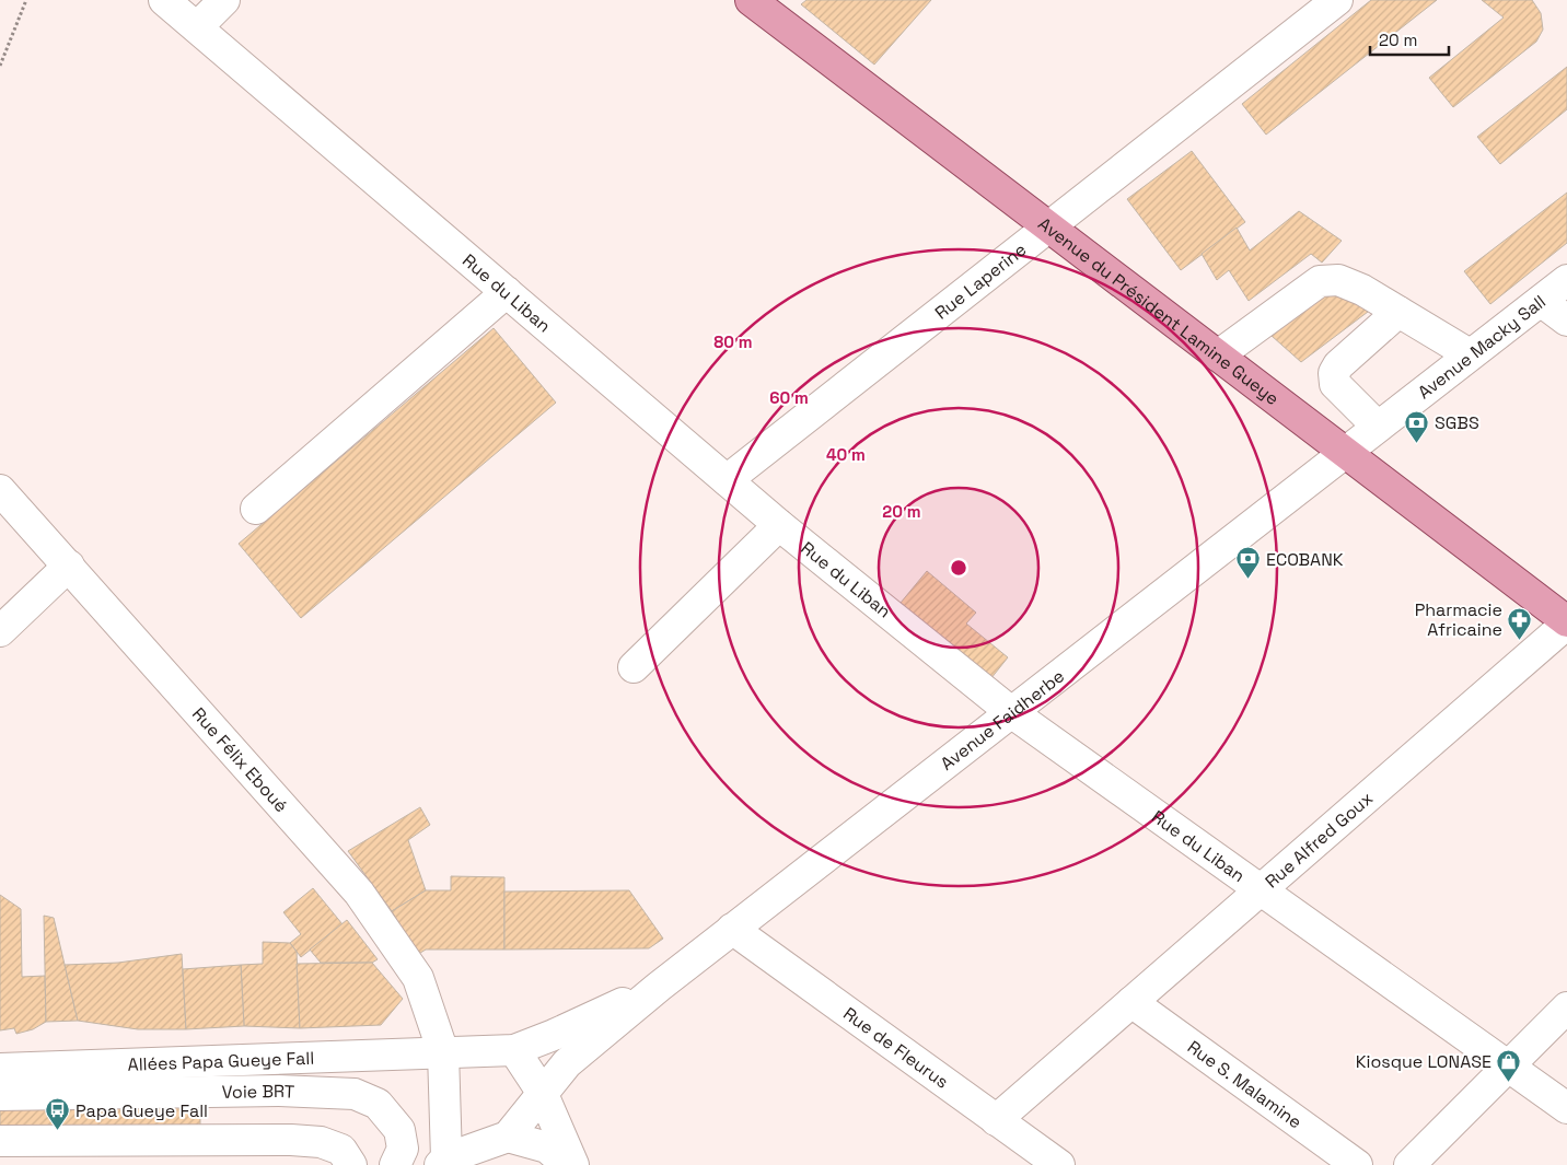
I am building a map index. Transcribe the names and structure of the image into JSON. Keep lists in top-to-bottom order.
{
  "streets": {
    "main road": ["Avenue du Président Lamine Gueye"],
    "street": [
      "Rue Laperine",
      "Rue du Liban",
      "Avenue Macky Sall",
      "Avenue Faidherbe",
      "Rue Félix Eboué",
      "Rue Alfred Goux",
      "Rue de Fleurus",
      "Allées Papa Gueye Fall",
      "Rue S. Malamine",
      "Voie BRT"
    ]
  },
  "crossings": [
    ["Rue Laperine", "Rue du Liban"],
    ["Rue Laperine", "Avenue du Président Lamine Gueye"],
    ["Rue du Liban", "Avenue Faidherbe"],
    ["Rue du Liban", "Rue Alfred Goux"],
    ["Avenue du Président Lamine Gueye", "Avenue Macky Sall"],
    ["Avenue du Président Lamine Gueye", "Avenue Faidherbe"],
    ["Avenue du Président Lamine Gueye", "Rue Alfred Goux"],
    ["Avenue Macky Sall", "Avenue Faidherbe"],
    ["Avenue Faidherbe", "Rue de Fleurus"],
    ["Avenue Faidherbe", "Allées Papa Gueye Fall"],
    ["Rue Félix Eboué", "Allées Papa Gueye Fall"],
    ["Rue Alfred Goux", "Rue de Fleurus"],
    ["Rue Alfred Goux", "Rue S. Malamine"]
  ],
  "places": {
    "bank": ["SGBS", "ECOBANK"],
    "pharmacy": ["Pharmacie Africaine"],
    "shop": ["Kiosque LONASE"],
    "bus stop": ["Papa Gueye Fall"]
  },
  "scale_bar": "20 m",
  "rings": [
    "80 m",
    "60 m",
    "40 m",
    "20 m"
  ]
}
